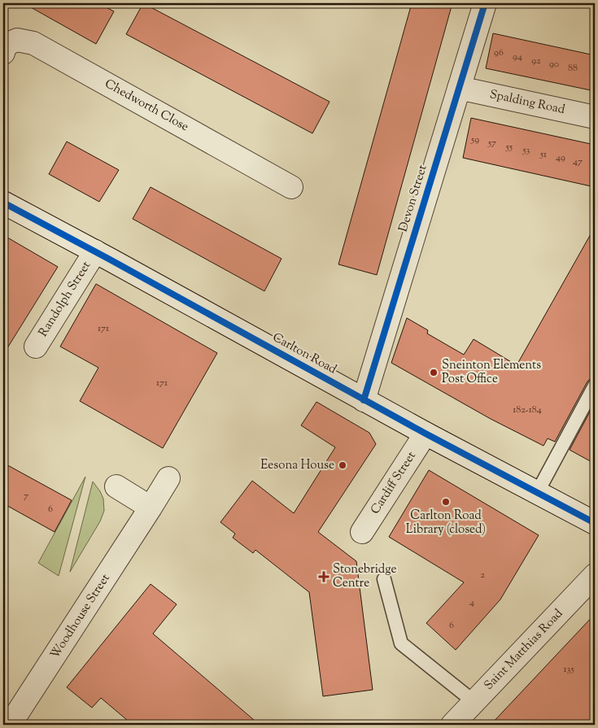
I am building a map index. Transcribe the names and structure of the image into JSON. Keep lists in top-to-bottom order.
{
  "streets": {
    "street": [
      "Spalding Road",
      "Chedworth Close",
      "Devon Street",
      "Randolph Street",
      "Carlton Road",
      "Cardiff Street",
      "Woodhouse Street",
      "Saint Matthias Road"
    ]
  },
  "crossings": [
    ["Spalding Road", "Devon Street"],
    ["Devon Street", "Carlton Road"],
    ["Randolph Street", "Carlton Road"],
    ["Carlton Road", "Cardiff Street"]
  ],
  "places": {
    "other": ["Sneinton Elements Post Office", "Eesona House", "Carlton Road Library (closed)"],
    "health": ["Stonebridge Centre"]
  },
  "house_numbers": [
    "96",
    "94",
    "92",
    "90",
    "88",
    "59",
    "57",
    "55",
    "53",
    "51",
    "49",
    "47",
    "171",
    "171",
    "182-184",
    "7",
    "6",
    "2",
    "4",
    "6",
    "135"
  ]
}
